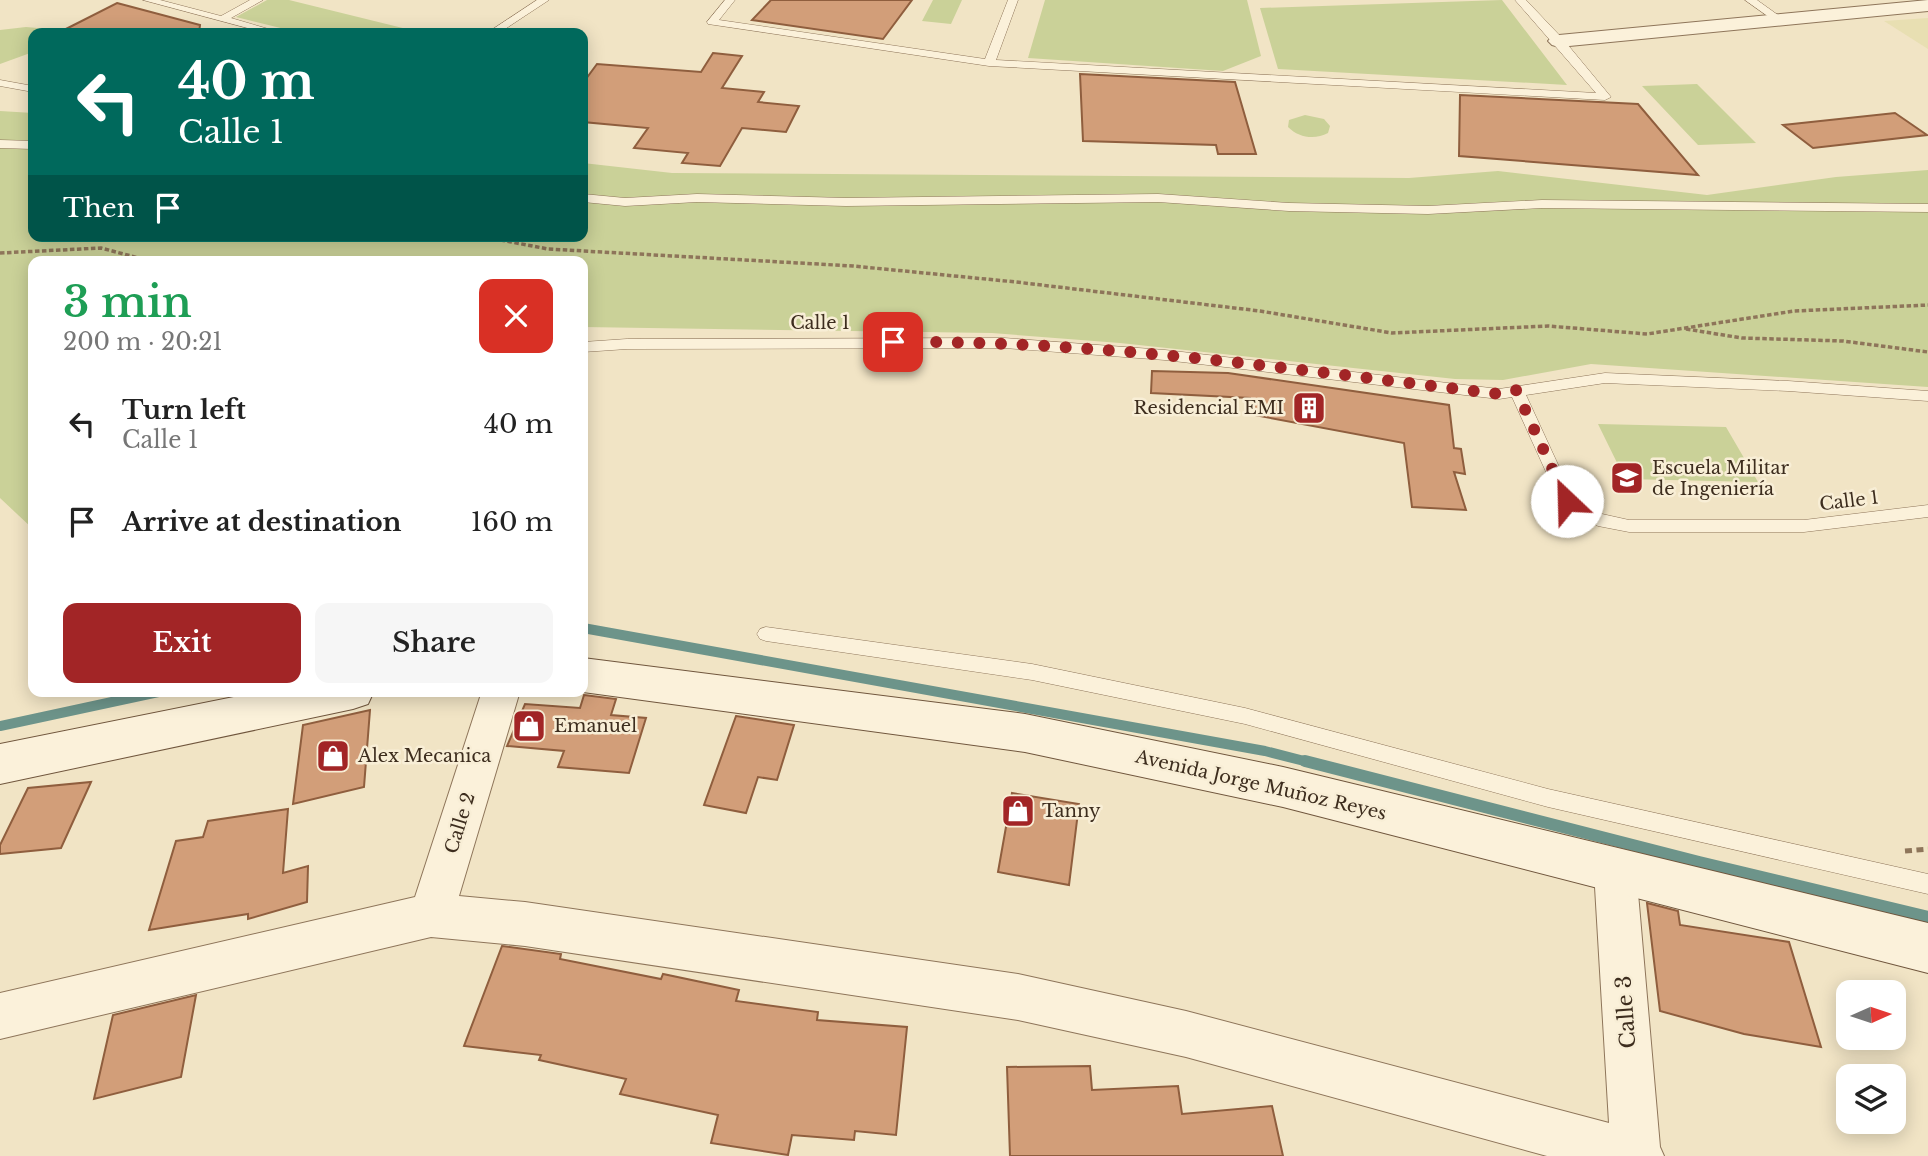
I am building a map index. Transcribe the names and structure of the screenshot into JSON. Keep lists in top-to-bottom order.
{
  "streets": {
    "street": ["Avenida Jorge Muñoz Reyes", "Calle 2", "Calle 3"],
    "lane": ["Calle 1"]
  },
  "crossings": [
    ["Avenida Jorge Muñoz Reyes", "Calle 3"]
  ],
  "places": {
    "building": ["Residencial EMI"],
    "school or university": ["Escuela Militar de Ingeniería"],
    "shop": ["Emanuel", "Alex Mecanica", "Tanny"]
  },
  "north": "right",
  "page": {
    "turn": ["40 m", "Calle 1"],
    "then": "Then",
    "heading": ["3 min", "200 m · 20:21"],
    "list": [
      {
        "name": "Turn left",
        "note": "Calle 1",
        "value": "40 m"
      },
      {
        "name": "Arrive at destination",
        "value": "160 m"
      }
    ],
    "buttons": ["Exit", "Share"]
  }
}
